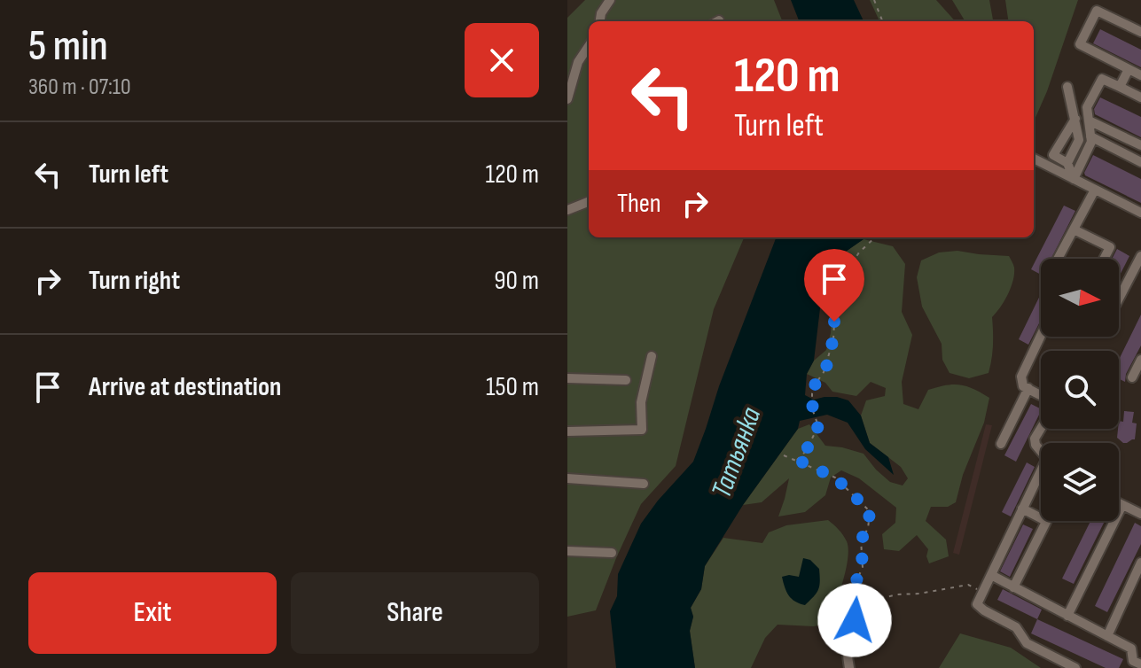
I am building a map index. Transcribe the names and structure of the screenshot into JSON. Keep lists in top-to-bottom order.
{
  "water": ["Татьянка"],
  "north": "right",
  "page": {
    "heading": ["5 min", "360 m · 07:10"],
    "turn": ["120 m", "Turn left"],
    "list": [
      {
        "name": "Turn left",
        "value": "120 m"
      },
      {
        "name": "Turn right",
        "value": "90 m"
      },
      {
        "name": "Arrive at destination",
        "value": "150 m"
      }
    ],
    "then": "Then",
    "buttons": ["Exit", "Share"]
  }
}
